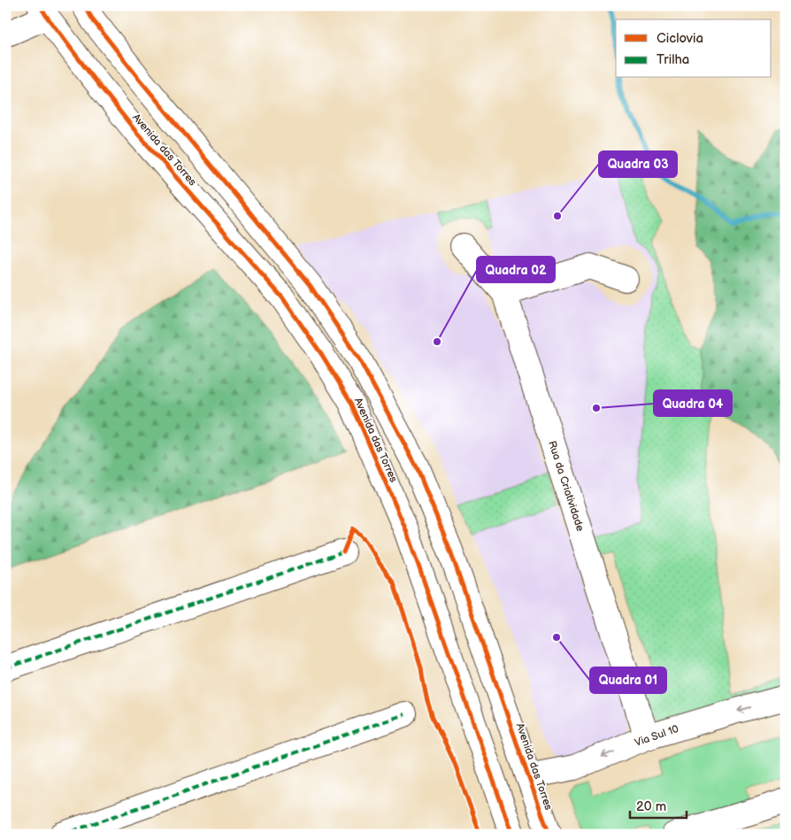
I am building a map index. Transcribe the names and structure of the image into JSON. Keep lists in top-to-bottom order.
{
  "streets": {
    "main road": ["Avenida das Torres", "Rua da Criatividade", "Via Sul 10"]
  },
  "crossings": [
    ["Avenida das Torres", "Via Sul 10"],
    ["Rua da Criatividade", "Via Sul 10"]
  ],
  "places": [
    "Quadra 03",
    "Quadra 02",
    "Quadra 04",
    "Quadra 01"
  ],
  "legend": ["Ciclovia", "Trilha"],
  "scale_bar": "20 m"
}
